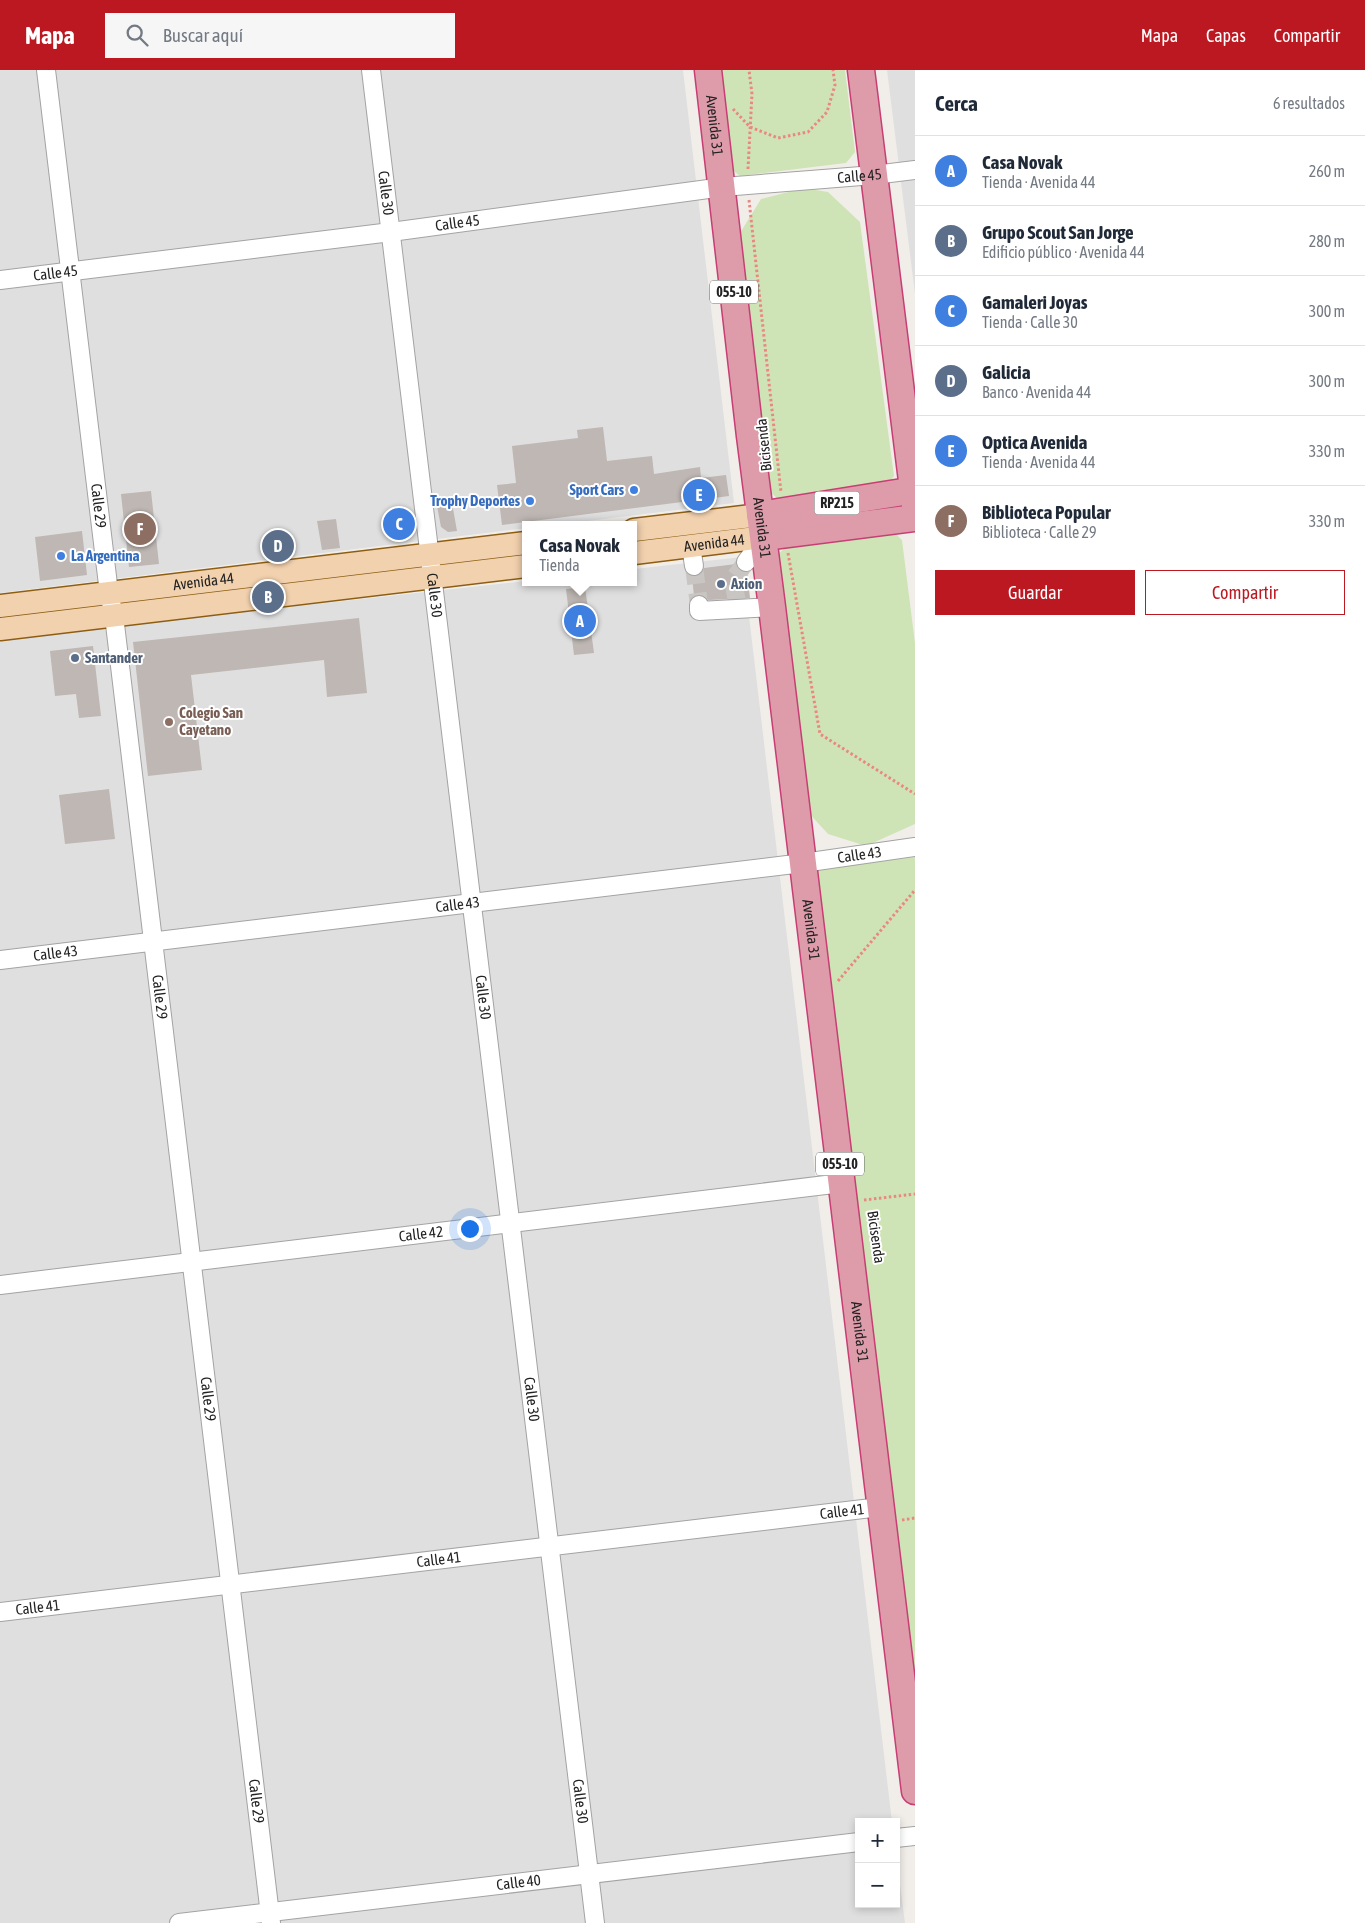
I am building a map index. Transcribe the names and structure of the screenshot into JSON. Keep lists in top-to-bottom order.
{
  "streets": {
    "highway": [
      "Avenida 31",
      "055-10",
      "RP215",
      "Avenida 44"
    ],
    "street": [
      "Calle 45",
      "Calle 30",
      "Calle 29",
      "Calle 43",
      "Calle 42",
      "Calle 41",
      "Calle 40"
    ],
    "path": ["Bicisenda"]
  },
  "crossings": [
    ["Avenida 31", "Calle 45"],
    ["Avenida 31", "Bicisenda"],
    ["Avenida 31", "Avenida 44"],
    ["Avenida 31", "Calle 43"],
    ["Avenida 31", "Calle 42"],
    ["Avenida 31", "Calle 41"],
    ["Calle 45", "Calle 30"],
    ["Calle 45", "Bicisenda"],
    ["Calle 45", "Calle 29"],
    ["Calle 30", "Avenida 44"],
    ["Calle 30", "Calle 43"],
    ["Calle 30", "Calle 42"],
    ["Calle 30", "Calle 41"],
    ["Calle 30", "Calle 40"],
    ["Bicisenda", "Avenida 44"],
    ["Calle 29", "Avenida 44"],
    ["Calle 29", "Calle 43"],
    ["Calle 29", "Calle 42"],
    ["Calle 29", "Calle 41"],
    ["Calle 29", "Calle 40"]
  ],
  "places": [
    "Sport Cars",
    "Trophy Deportes",
    "La Argentina",
    "Axion",
    "Santander",
    "Colegio San Cayetano"
  ],
  "page": {
    "header": "Mapa",
    "search": "Buscar aquí",
    "nav": ["Mapa", "Capas", "Compartir"],
    "heading": ["Cerca", "6 resultados"],
    "list": [
      {
        "mark": "A",
        "name": "Casa Novak",
        "note": "Tienda · Avenida 44",
        "value": "260 m"
      },
      {
        "mark": "B",
        "name": "Grupo Scout San Jorge",
        "note": "Edificio público · Avenida 44",
        "value": "280 m"
      },
      {
        "mark": "C",
        "name": "Gamaleri Joyas",
        "note": "Tienda · Calle 30",
        "value": "300 m"
      },
      {
        "mark": "D",
        "name": "Galicia",
        "note": "Banco · Avenida 44",
        "value": "300 m"
      },
      {
        "mark": "E",
        "name": "Optica Avenida",
        "note": "Tienda · Avenida 44",
        "value": "330 m"
      },
      {
        "mark": "F",
        "name": "Biblioteca Popular",
        "note": "Biblioteca · Calle 29",
        "value": "330 m"
      }
    ],
    "pins": [
      "E",
      "C",
      "F",
      "D",
      "B",
      "A"
    ],
    "popup": ["Casa Novak", "Tienda"],
    "buttons": ["Guardar", "Compartir"],
    "map_buttons": ["+", "−"]
  }
}
